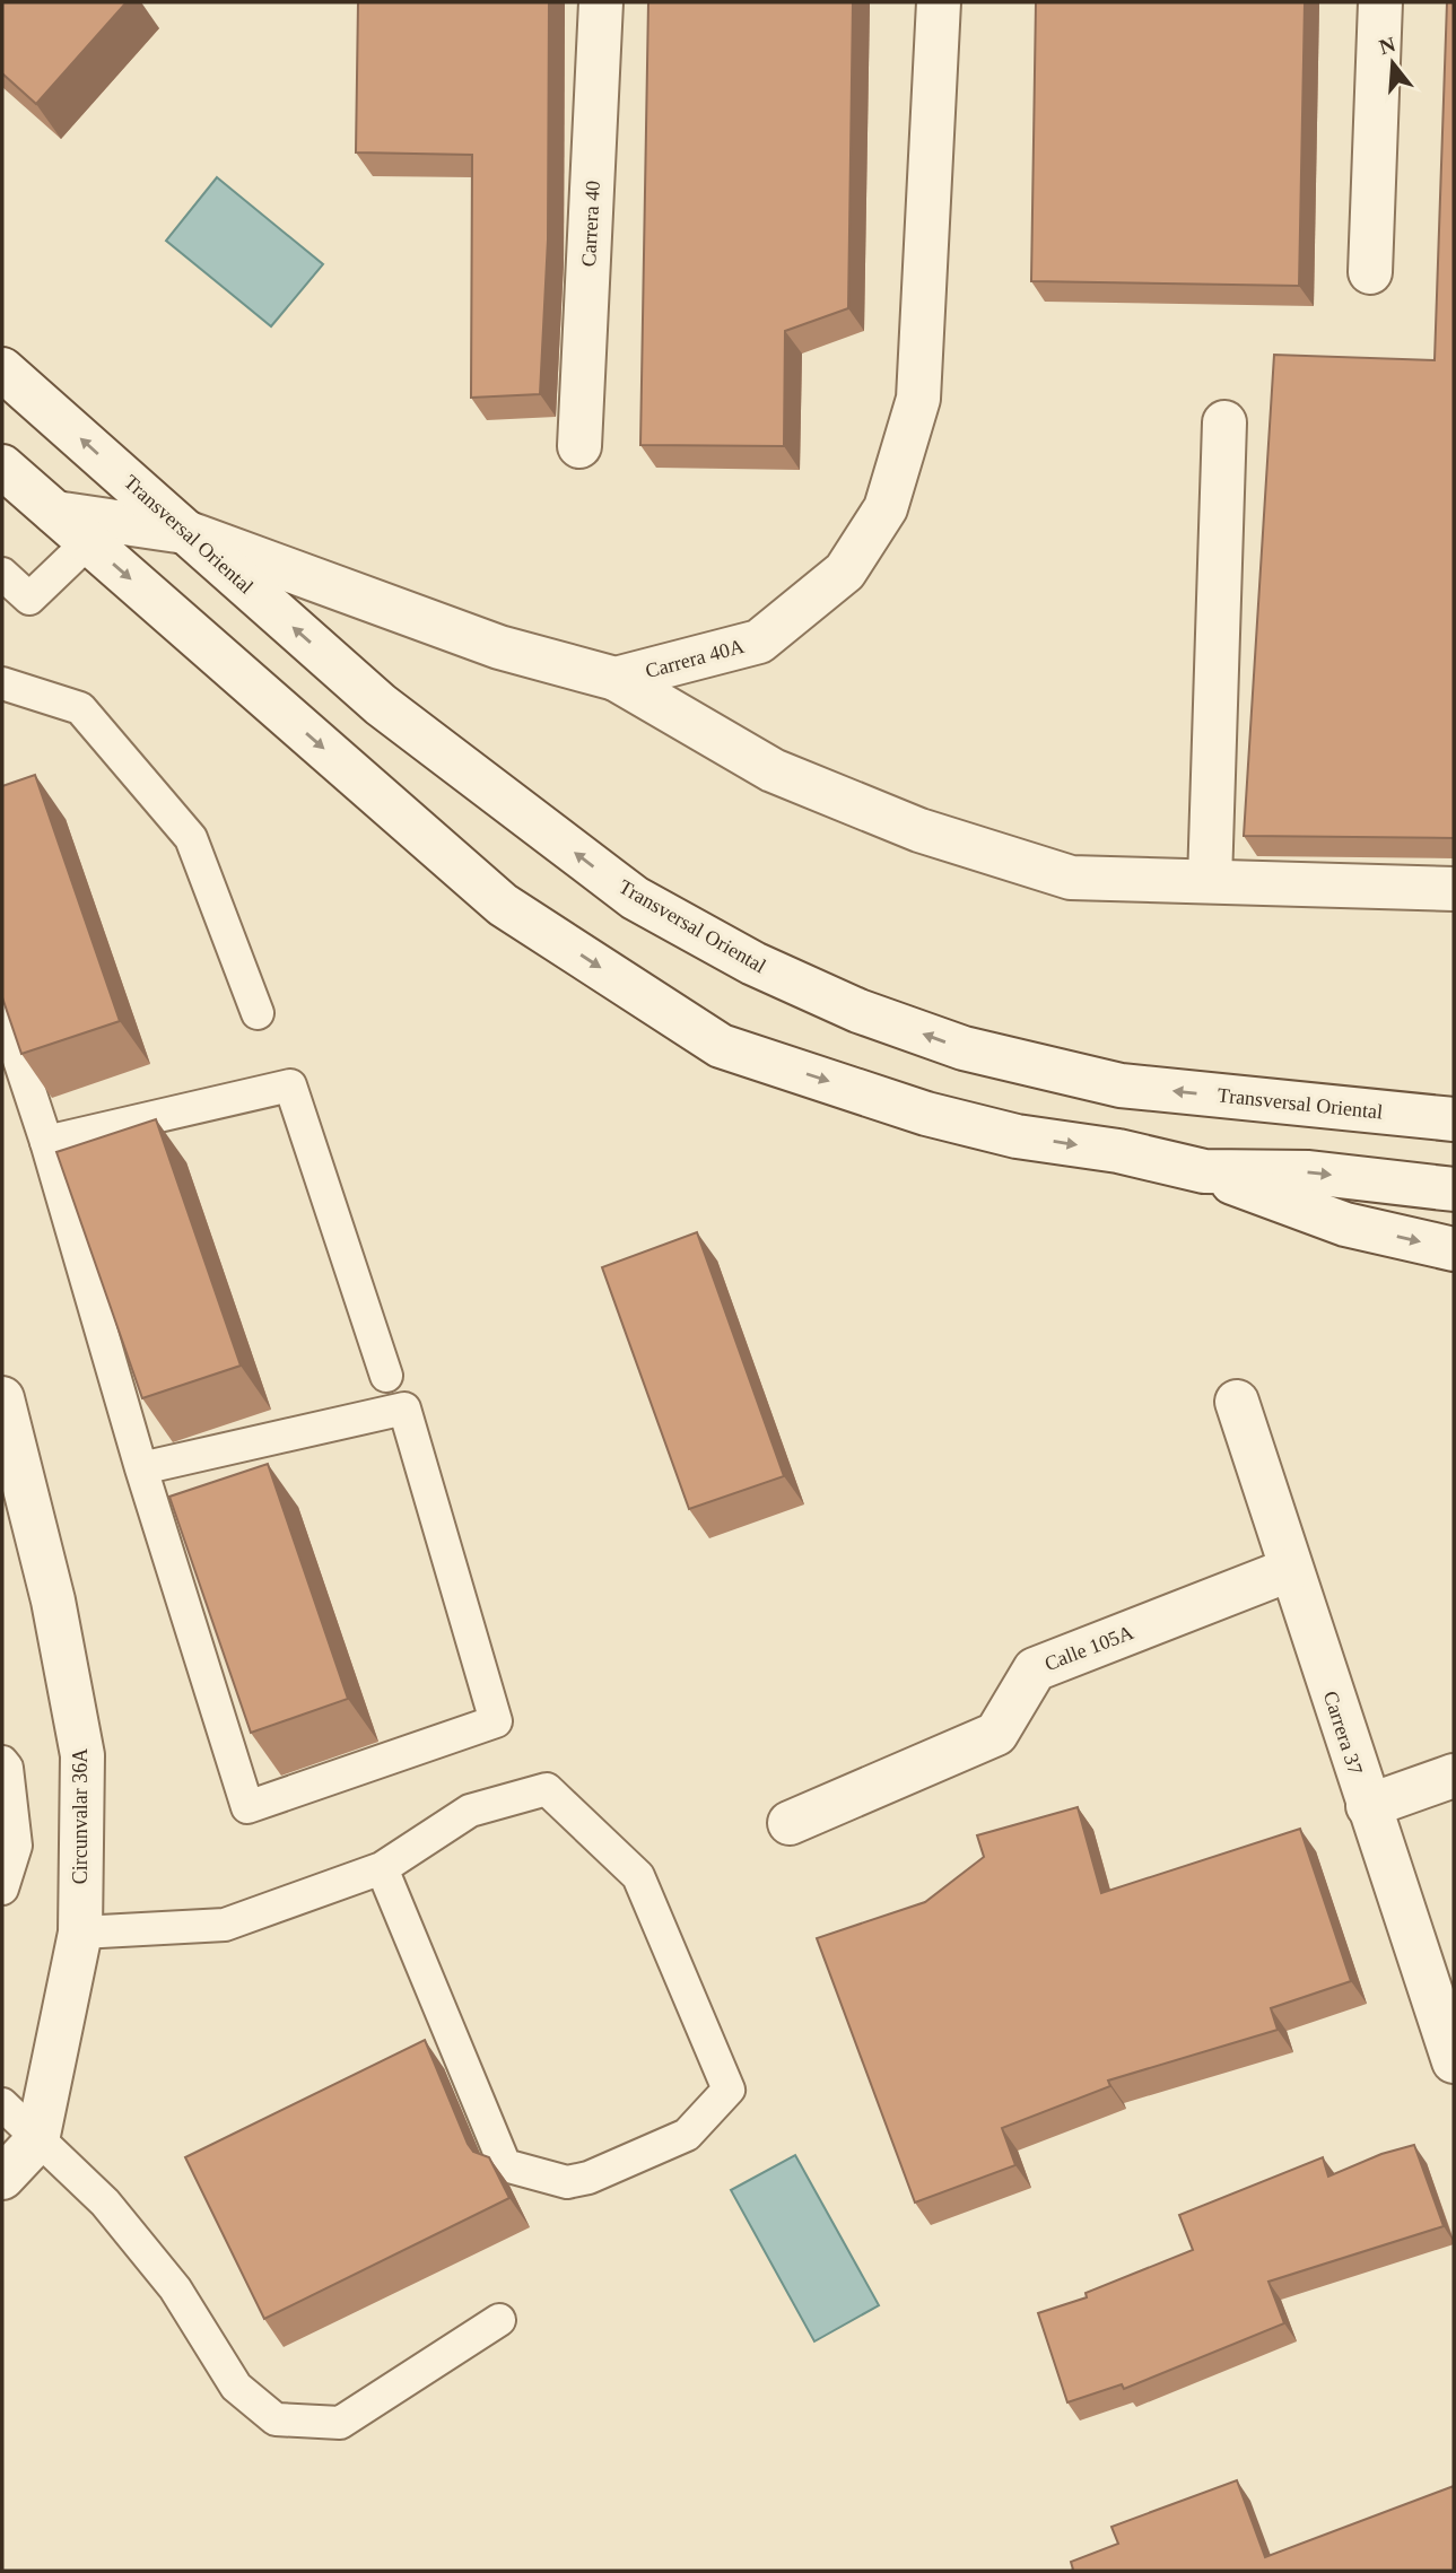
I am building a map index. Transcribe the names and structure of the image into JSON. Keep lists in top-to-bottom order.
{
  "streets": {
    "street": [
      "Carrera 40",
      "Transversal Oriental",
      "Carrera 40A",
      "Calle 105A",
      "Carrera 37",
      "Circunvalar 36A"
    ]
  },
  "crossings": [
    ["Transversal Oriental", "Carrera 40A"],
    ["Calle 105A", "Carrera 37"]
  ],
  "north": "top"
}
